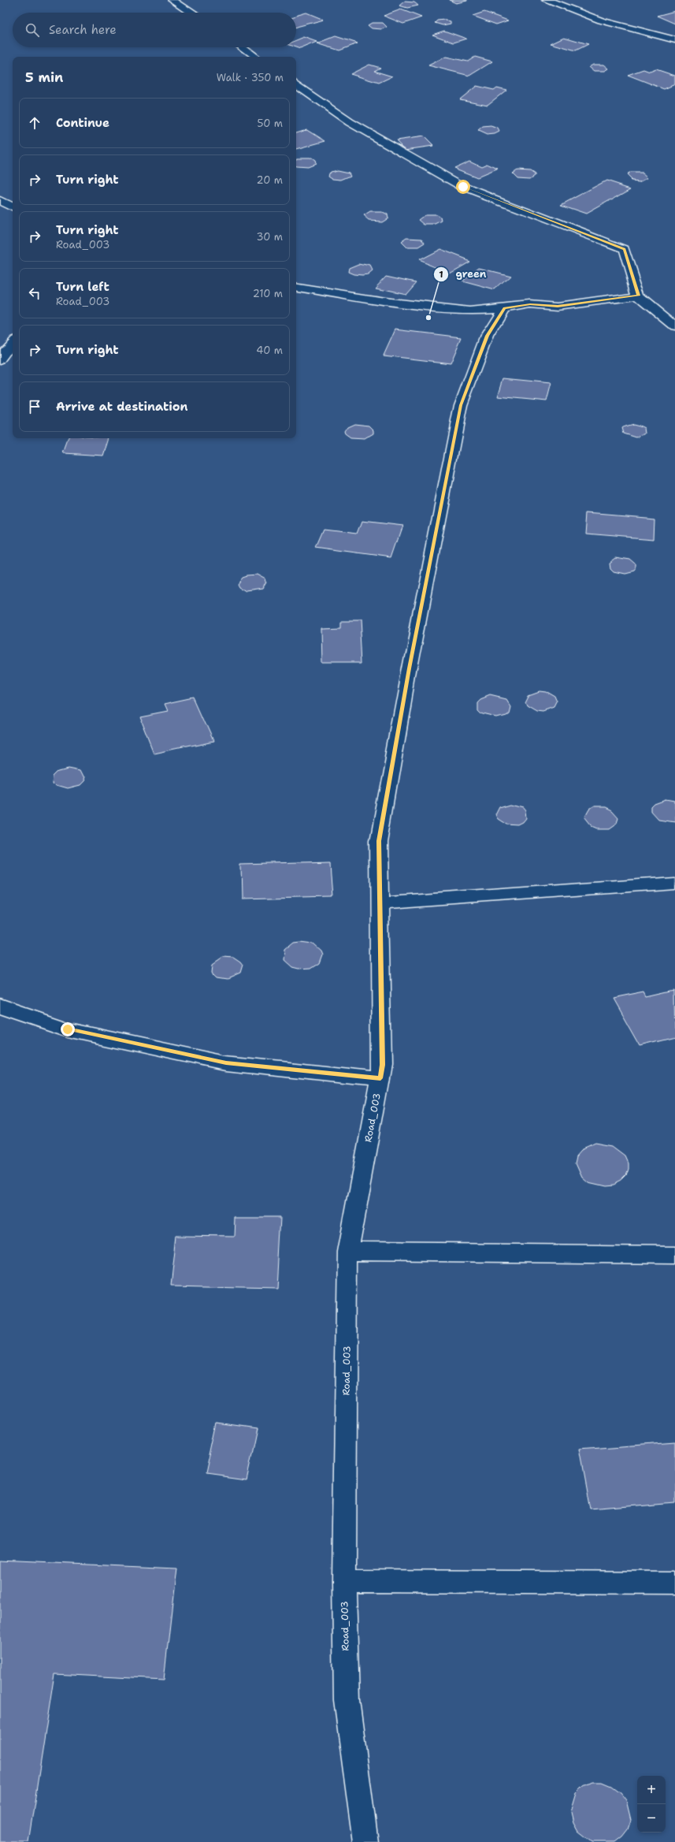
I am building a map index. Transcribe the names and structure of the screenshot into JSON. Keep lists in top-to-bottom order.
{
  "streets": {
    "street": ["Road_003"]
  },
  "places": ["green"],
  "page": {
    "search": "Search here",
    "heading": ["5 min", "Walk · 350 m"],
    "list": [
      ["Continue", "50 m"],
      ["Turn right", "20 m"],
      ["Turn right", "Road_003", "30 m"],
      ["Turn left", "Road_003", "210 m"],
      ["Turn right", "40 m"],
      "Arrive at destination"
    ],
    "map_buttons": ["+", "−"]
  }
}
